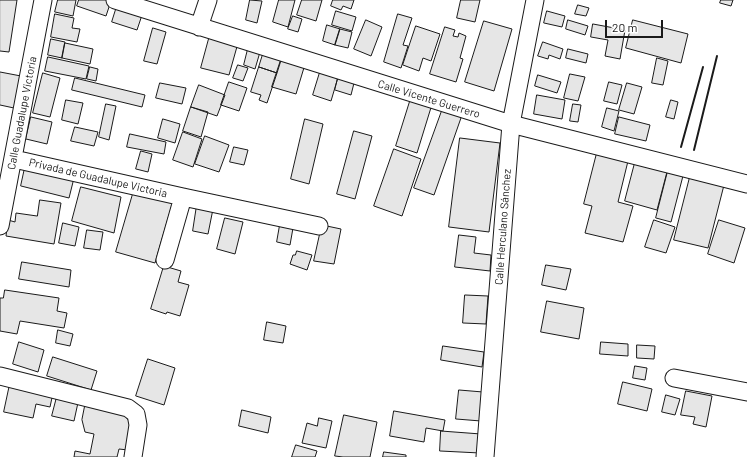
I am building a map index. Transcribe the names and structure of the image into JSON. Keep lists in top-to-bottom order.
{
  "streets": {
    "street": [
      "Calle Vicente Guerrero",
      "Calle Guadalupe Victoria",
      "Privada de Guadalupe Victoria",
      "Calle Herculano Sánchez"
    ]
  },
  "crossings": [
    ["Calle Vicente Guerrero", "Calle Herculano Sánchez"],
    ["Calle Guadalupe Victoria", "Privada de Guadalupe Victoria"]
  ],
  "scale_bar": "20 m"
}
